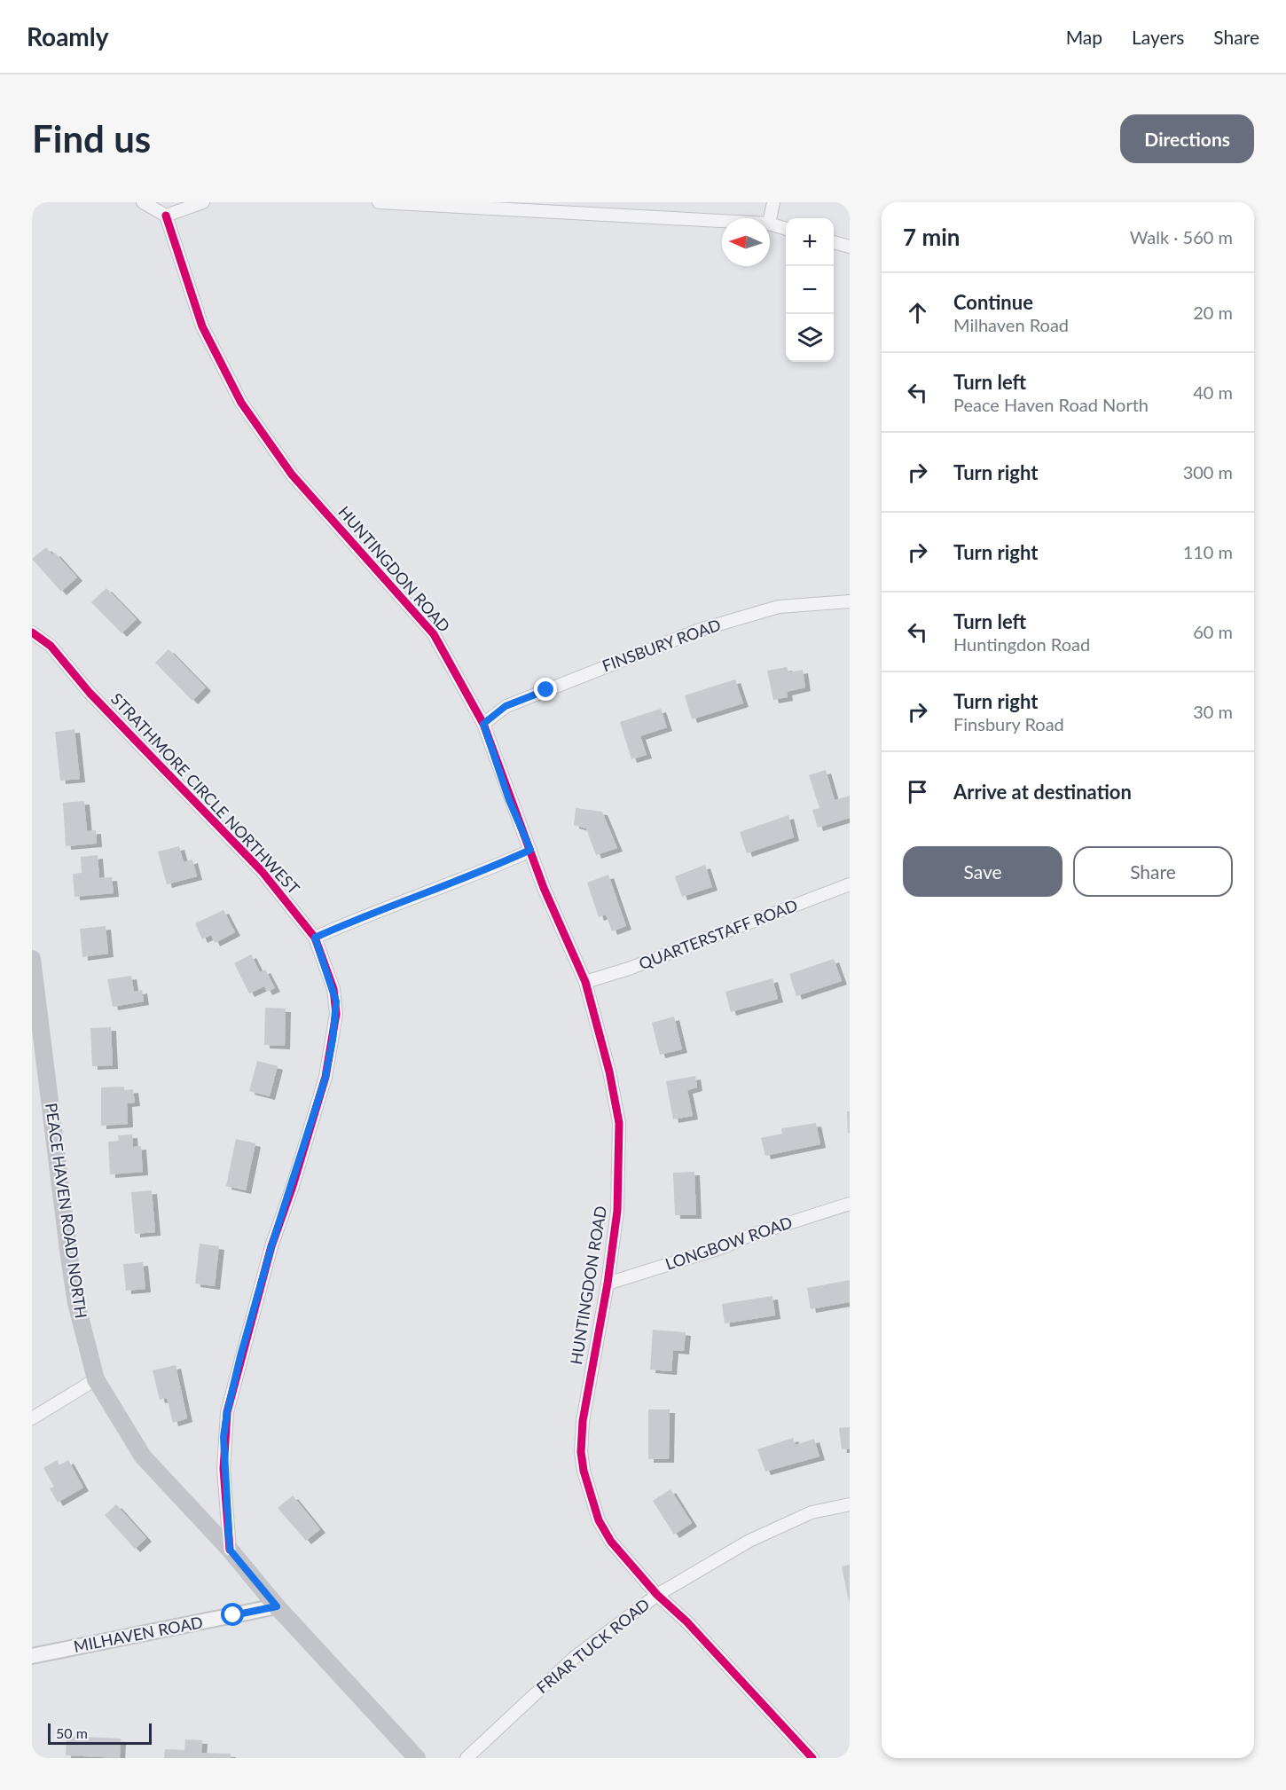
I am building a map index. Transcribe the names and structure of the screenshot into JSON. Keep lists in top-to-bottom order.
{
  "streets": {
    "main road": ["PEACE HAVEN ROAD NORTH"],
    "street": [
      "HUNTINGDON ROAD",
      "FINSBURY ROAD",
      "STRATHMORE CIRCLE NORTHWEST",
      "QUARTERSTAFF ROAD",
      "LONGBOW ROAD",
      "MILHAVEN ROAD",
      "FRIAR TUCK ROAD"
    ]
  },
  "crossings": [
    ["HUNTINGDON ROAD", "FINSBURY ROAD"],
    ["HUNTINGDON ROAD", "QUARTERSTAFF ROAD"],
    ["HUNTINGDON ROAD", "LONGBOW ROAD"],
    ["HUNTINGDON ROAD", "FRIAR TUCK ROAD"],
    ["STRATHMORE CIRCLE NORTHWEST", "PEACE HAVEN ROAD NORTH"],
    ["PEACE HAVEN ROAD NORTH", "MILHAVEN ROAD"]
  ],
  "scale_bar": "50 m",
  "north": "left",
  "page": {
    "header": "Roamly",
    "nav": ["Map", "Layers", "Share"],
    "buttons": [
      "Directions",
      ["Save", "Share"]
    ],
    "title": "Find us",
    "heading": ["7 min", "Walk · 560 m"],
    "map_buttons": ["+", "−"],
    "list": [
      ["Continue", "Milhaven Road", "20 m"],
      ["Turn left", "Peace Haven Road North", "40 m"],
      ["Turn right", "300 m"],
      ["Turn right", "110 m"],
      ["Turn left", "Huntingdon Road", "60 m"],
      ["Turn right", "Finsbury Road", "30 m"],
      "Arrive at destination"
    ],
    "scale": "50 m"
  }
}
